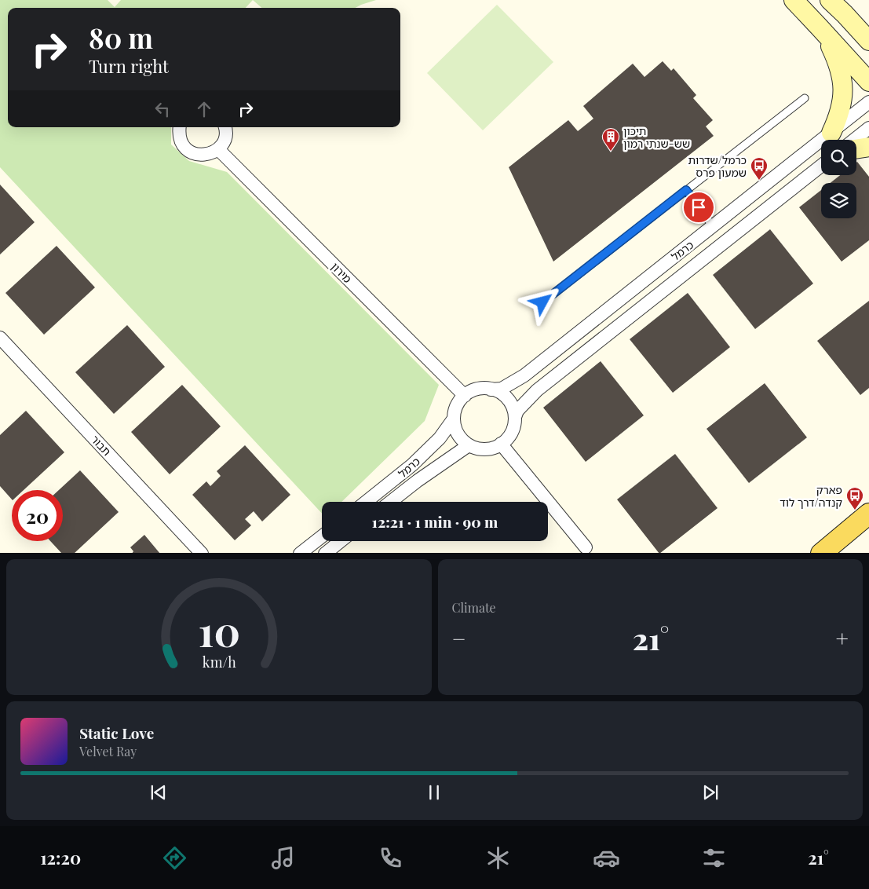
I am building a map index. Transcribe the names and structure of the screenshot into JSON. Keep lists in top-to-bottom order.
{
  "streets": {
    "street": ["כרמל", "מירון", "תבור"]
  },
  "crossings": [
    ["כרמל", "מירון"]
  ],
  "places": {
    "building": ["תיכון שש-שנתי רמון"],
    "bus stop": ["כרמל/שדרות שמעון פרס", "פארק קנדה/דרך לוד"]
  },
  "page": {
    "turn": ["80 m", "Turn right"],
    "limit": "20",
    "trip": "12:21 · 1 min · 90 m",
    "tile": "Climate",
    "heat": ["−", "21°", "+"],
    "song": ["Static Love", "Velvet Ray"],
    "tabs": ["12:20", "21°"],
    "gauge": ["10", "km/h"]
  }
}
